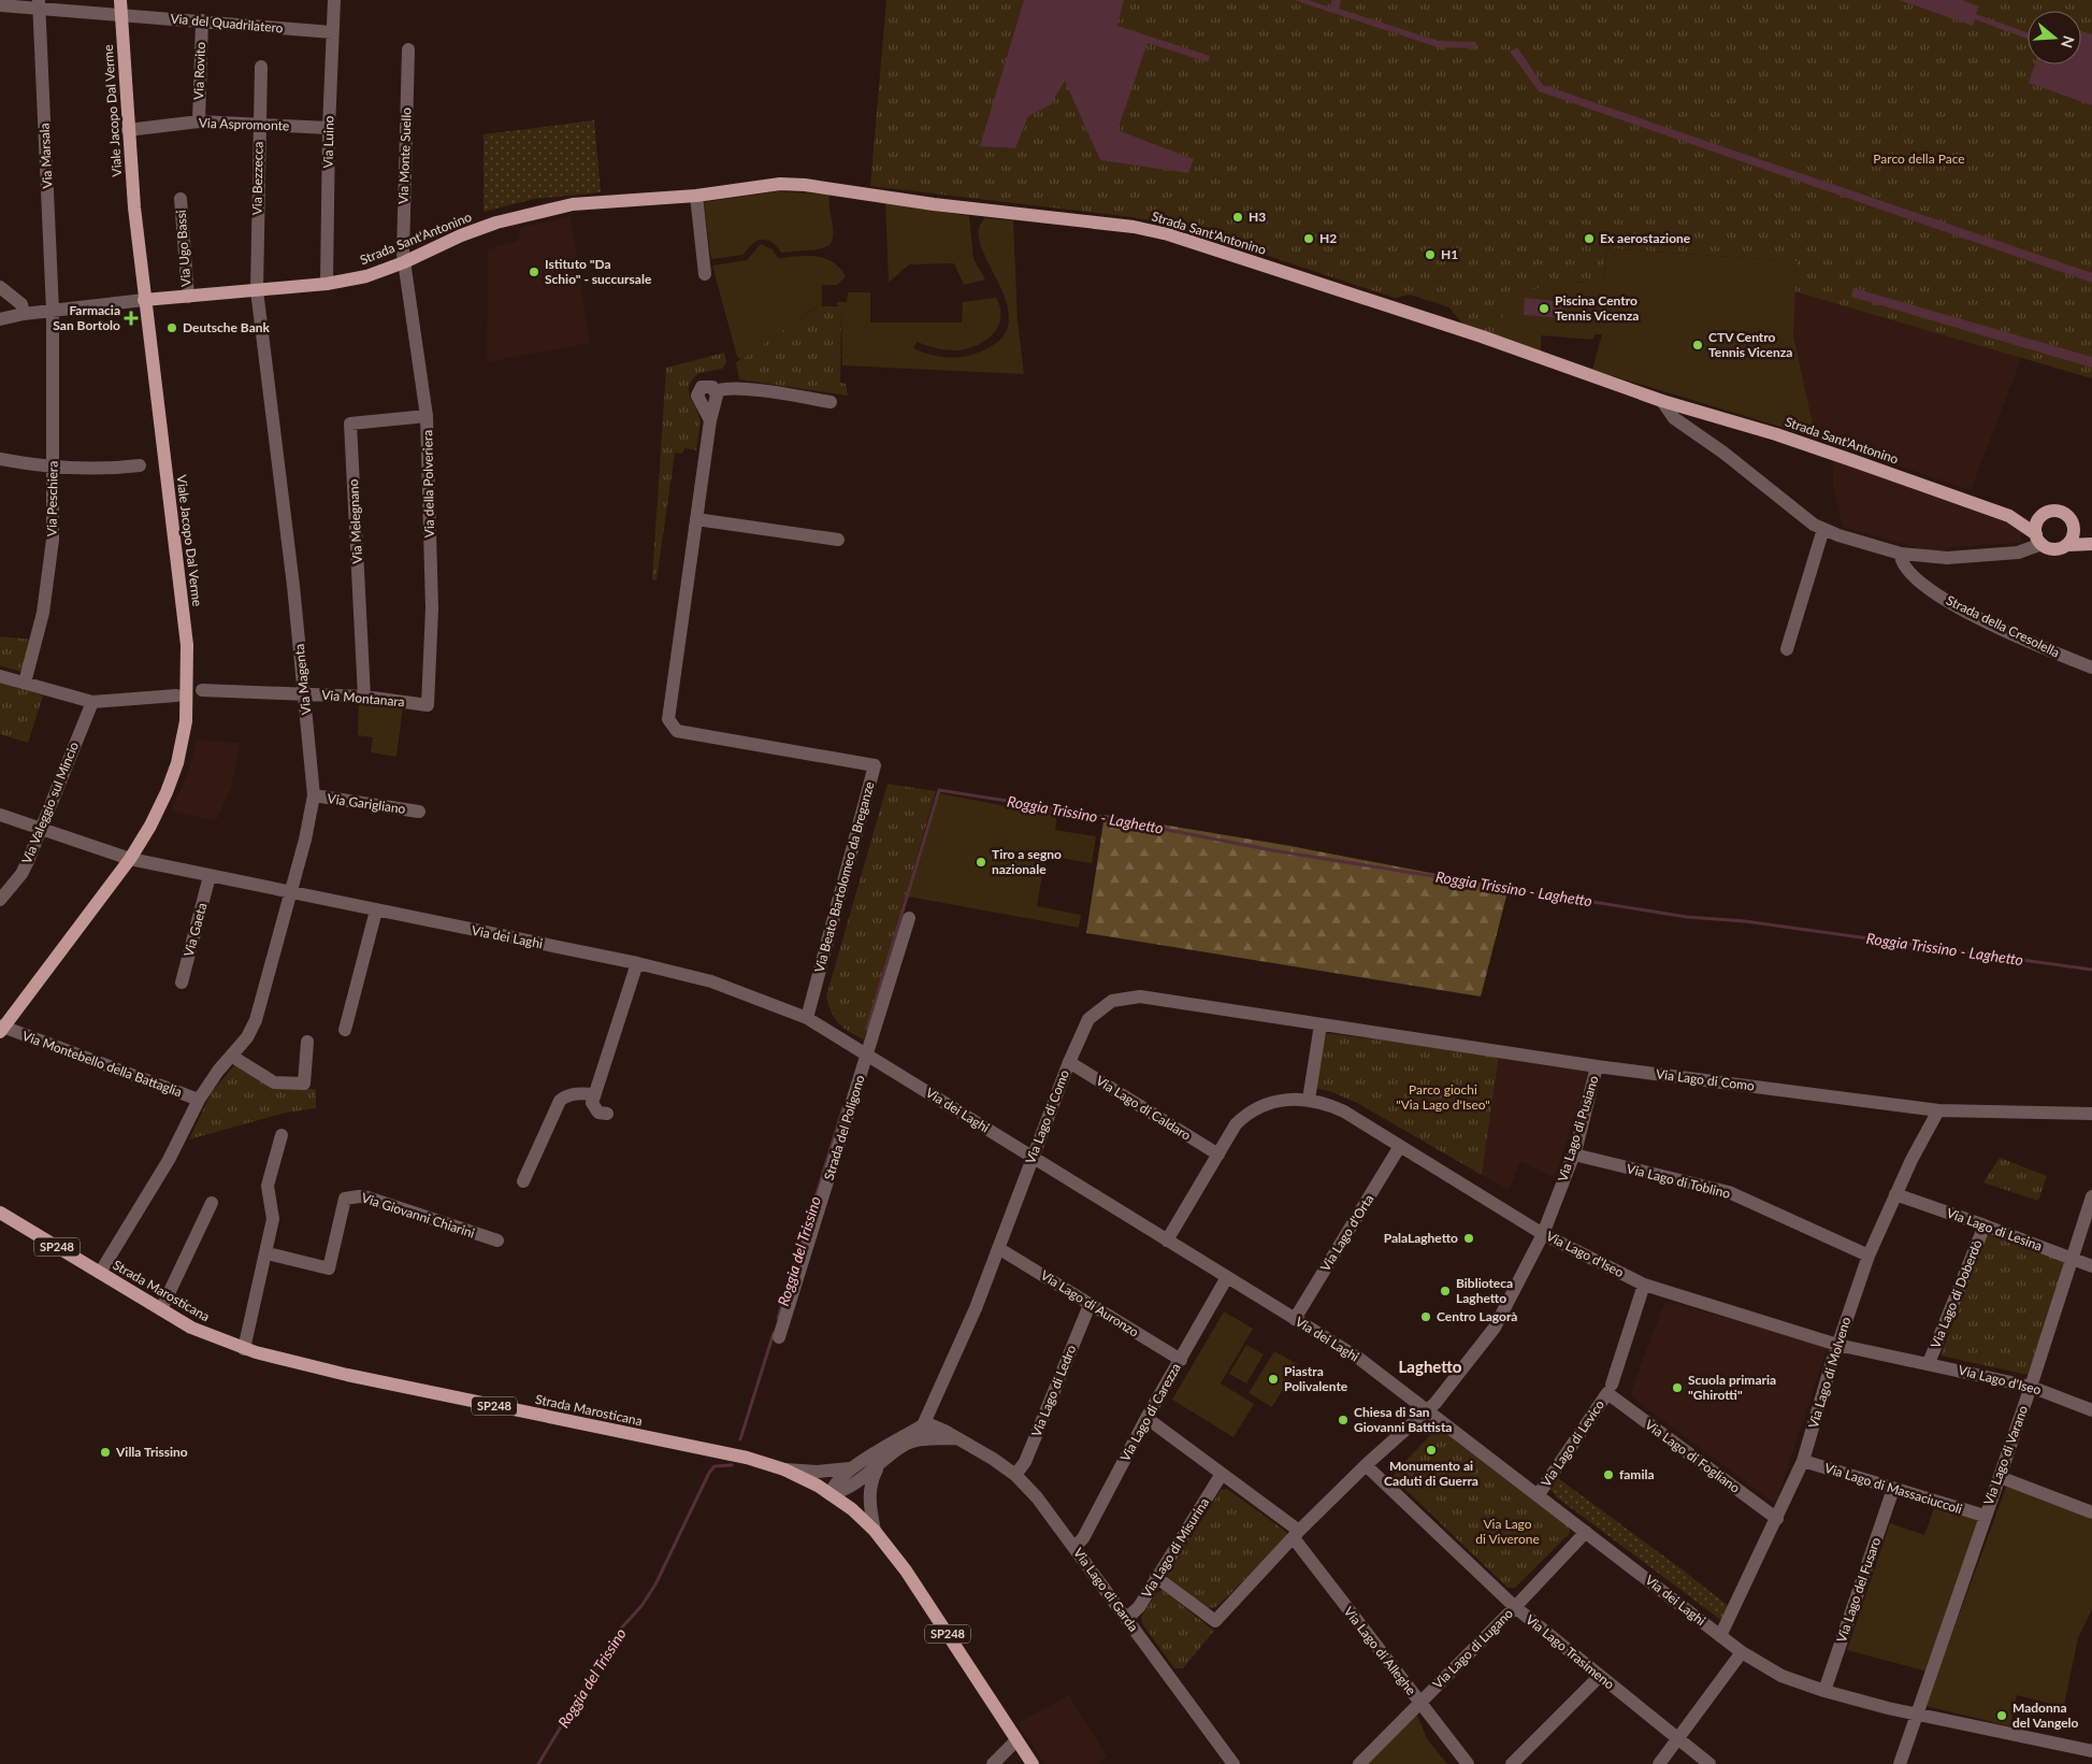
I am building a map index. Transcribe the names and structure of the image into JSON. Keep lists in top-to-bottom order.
{
  "streets": {
    "main road": [
      "Viale Jacopo Dal Verme",
      "Strada Sant'Antonino",
      "SP248",
      "Strada Marosticana"
    ],
    "street": [
      "Via del Quadrilatero",
      "Via Rovito",
      "Via Aspromonte",
      "Via Luino",
      "Via Marsala",
      "Via Monte Suello",
      "Via Bezzecca",
      "Via Ugo Bassi",
      "Via della Polveriera",
      "Via Peschiera",
      "Via Melegnano",
      "Strada della Cresolella",
      "Via Magenta",
      "Via Montanara",
      "Via Valeggio sul Mincio",
      "Via Garigliano",
      "Via Beato Bartolomeo da Breganze",
      "Via Gaeta",
      "Via dei Laghi",
      "Via Montebello della Battaglia",
      "Via Lago di Como",
      "Via Lago di Caldaro",
      "Strada del Poligono",
      "Via Lago di Pusiano",
      "Via Lago di Toblino",
      "Via Giovanni Chiarini",
      "Via Lago di Lesina",
      "Via Lago d'Orta",
      "Via Lago d'Iseo",
      "Via Lago di Doberdò",
      "Via Lago di Auronzo",
      "Via Lago di Molveno",
      "Via Lago di Ledro",
      "Via Lago di Carezza",
      "Via Lago di Levico",
      "Via Lago di Varano",
      "Via Lago di Fogliano",
      "Via Lago di Massaciuccoli",
      "Via Lago di Misurina",
      "Via Lago di Garda",
      "Via Lago del Fusaro",
      "Via Lago di Lugano",
      "Via Lago di Alleghe",
      "Via Lago Trasimeno"
    ]
  },
  "crossings": [
    ["Via del Quadrilatero", "Via Rovito"],
    ["Via del Quadrilatero", "Viale Jacopo Dal Verme"],
    ["Via del Quadrilatero", "Via Luino"],
    ["Via del Quadrilatero", "Via Marsala"],
    ["Via Rovito", "Via Aspromonte"],
    ["Viale Jacopo Dal Verme", "Via Aspromonte"],
    ["Viale Jacopo Dal Verme", "Strada Sant'Antonino"],
    ["Viale Jacopo Dal Verme", "Via dei Laghi"],
    ["Viale Jacopo Dal Verme", "Via Montebello della Battaglia"],
    ["Via Aspromonte", "Via Luino"],
    ["Via Aspromonte", "Via Bezzecca"],
    ["Via Luino", "Strada Sant'Antonino"],
    ["Via Marsala", "Via Peschiera"],
    ["Via Monte Suello", "Strada Sant'Antonino"],
    ["Via Monte Suello", "Via della Polveriera"],
    ["Via Bezzecca", "Strada Sant'Antonino"],
    ["Via Bezzecca", "Via Magenta"],
    ["Strada Sant'Antonino", "Via Ugo Bassi"],
    ["Strada Sant'Antonino", "Via della Polveriera"],
    ["Strada Sant'Antonino", "Via Magenta"],
    ["Via della Polveriera", "Via Melegnano"],
    ["Via della Polveriera", "Via Montanara"],
    ["Via Melegnano", "Via Montanara"],
    ["Via Magenta", "Via Montanara"],
    ["Via Magenta", "Via Garigliano"],
    ["Via Magenta", "Via dei Laghi"],
    ["Via Magenta", "Via Montebello della Battaglia"],
    ["Via Valeggio sul Mincio", "Via dei Laghi"],
    ["Via Beato Bartolomeo da Breganze", "Via dei Laghi"],
    ["Via Gaeta", "Via dei Laghi"],
    ["Via dei Laghi", "Via Lago di Como"],
    ["Via dei Laghi", "Strada del Poligono"],
    ["Via dei Laghi", "Via Lago di Pusiano"],
    ["Via dei Laghi", "Via Lago d'Orta"],
    ["Via dei Laghi", "Via Lago d'Iseo"],
    ["Via dei Laghi", "Via Lago di Molveno"],
    ["Via dei Laghi", "Via Lago di Carezza"],
    ["Via dei Laghi", "Via Lago di Levico"],
    ["Via dei Laghi", "Via Lago di Varano"],
    ["Via dei Laghi", "Via Lago del Fusaro"],
    ["Via dei Laghi", "Via Lago di Lugano"],
    ["Via Montebello della Battaglia", "Strada Marosticana"],
    ["Via Lago di Como", "Via Lago di Caldaro"],
    ["Via Lago di Como", "Via Lago di Pusiano"],
    ["Via Lago di Como", "Via Lago di Auronzo"],
    ["Via Lago di Como", "Via Lago di Molveno"],
    ["Via Lago di Como", "Via Lago di Garda"],
    ["Via Lago di Caldaro", "Via Lago d'Iseo"],
    ["Via Lago di Pusiano", "Via Lago di Toblino"],
    ["Via Lago di Pusiano", "Via Lago d'Iseo"],
    ["Via Lago di Toblino", "Via Lago di Molveno"],
    ["Via Lago di Lesina", "Via Lago di Doberdò"],
    ["Via Lago di Lesina", "Via Lago di Molveno"],
    ["Via Lago di Lesina", "Via Lago di Varano"],
    ["Via Lago d'Orta", "Via Lago d'Iseo"],
    ["Via Lago d'Iseo", "Via Lago di Doberdò"],
    ["Via Lago d'Iseo", "Via Lago di Molveno"],
    ["Via Lago d'Iseo", "Via Lago di Levico"],
    ["Via Lago d'Iseo", "Via Lago di Varano"],
    ["Via Lago di Auronzo", "Via Lago di Ledro"],
    ["Via Lago di Auronzo", "Via Lago di Carezza"],
    ["Via Lago di Molveno", "Via Lago di Fogliano"],
    ["Via Lago di Molveno", "Via Lago di Massaciuccoli"],
    ["Via Lago di Ledro", "Via Lago di Garda"],
    ["Via Lago di Carezza", "Via Lago di Garda"],
    ["Via Lago di Carezza", "Via Lago di Alleghe"],
    ["Via Lago di Levico", "Via Lago di Fogliano"],
    ["Via Lago di Varano", "Via Lago di Massaciuccoli"],
    ["Via Lago di Massaciuccoli", "Via Lago del Fusaro"],
    ["Via Lago di Misurina", "Via Lago di Garda"],
    ["Via Lago di Misurina", "Via Lago di Alleghe"],
    ["Via Lago di Lugano", "Via Lago di Alleghe"],
    ["Via Lago di Lugano", "Via Lago Trasimeno"]
  ],
  "districts": ["Laghetto"],
  "water": ["Roggia Trissino - Laghetto", "Roggia del Trissino"],
  "parks": ["Parco della Pace", "Parco giochi \"Via Lago d'Iseo\"", "Via Lago di Viverone"],
  "places": {
    "other": [
      "H3",
      "H2",
      "Ex aerostazione",
      "H1",
      "Istituto \"Da Schio\" - succursale",
      "Piscina Centro Tennis Vicenza",
      "Deutsche Bank",
      "CTV Centro Tennis Vicenza",
      "Tiro a segno nazionale",
      "PalaLaghetto",
      "Biblioteca Laghetto",
      "Centro Lagorà",
      "Piastra Polivalente",
      "Scuola primaria \"Ghirotti\"",
      "Chiesa di San Giovanni Battista",
      "Monumento ai Caduti di Guerra",
      "Villa Trissino",
      "famila",
      "Madonna del Vangelo"
    ],
    "health": ["Farmacia San Bortolo"]
  },
  "north": "right"
}
